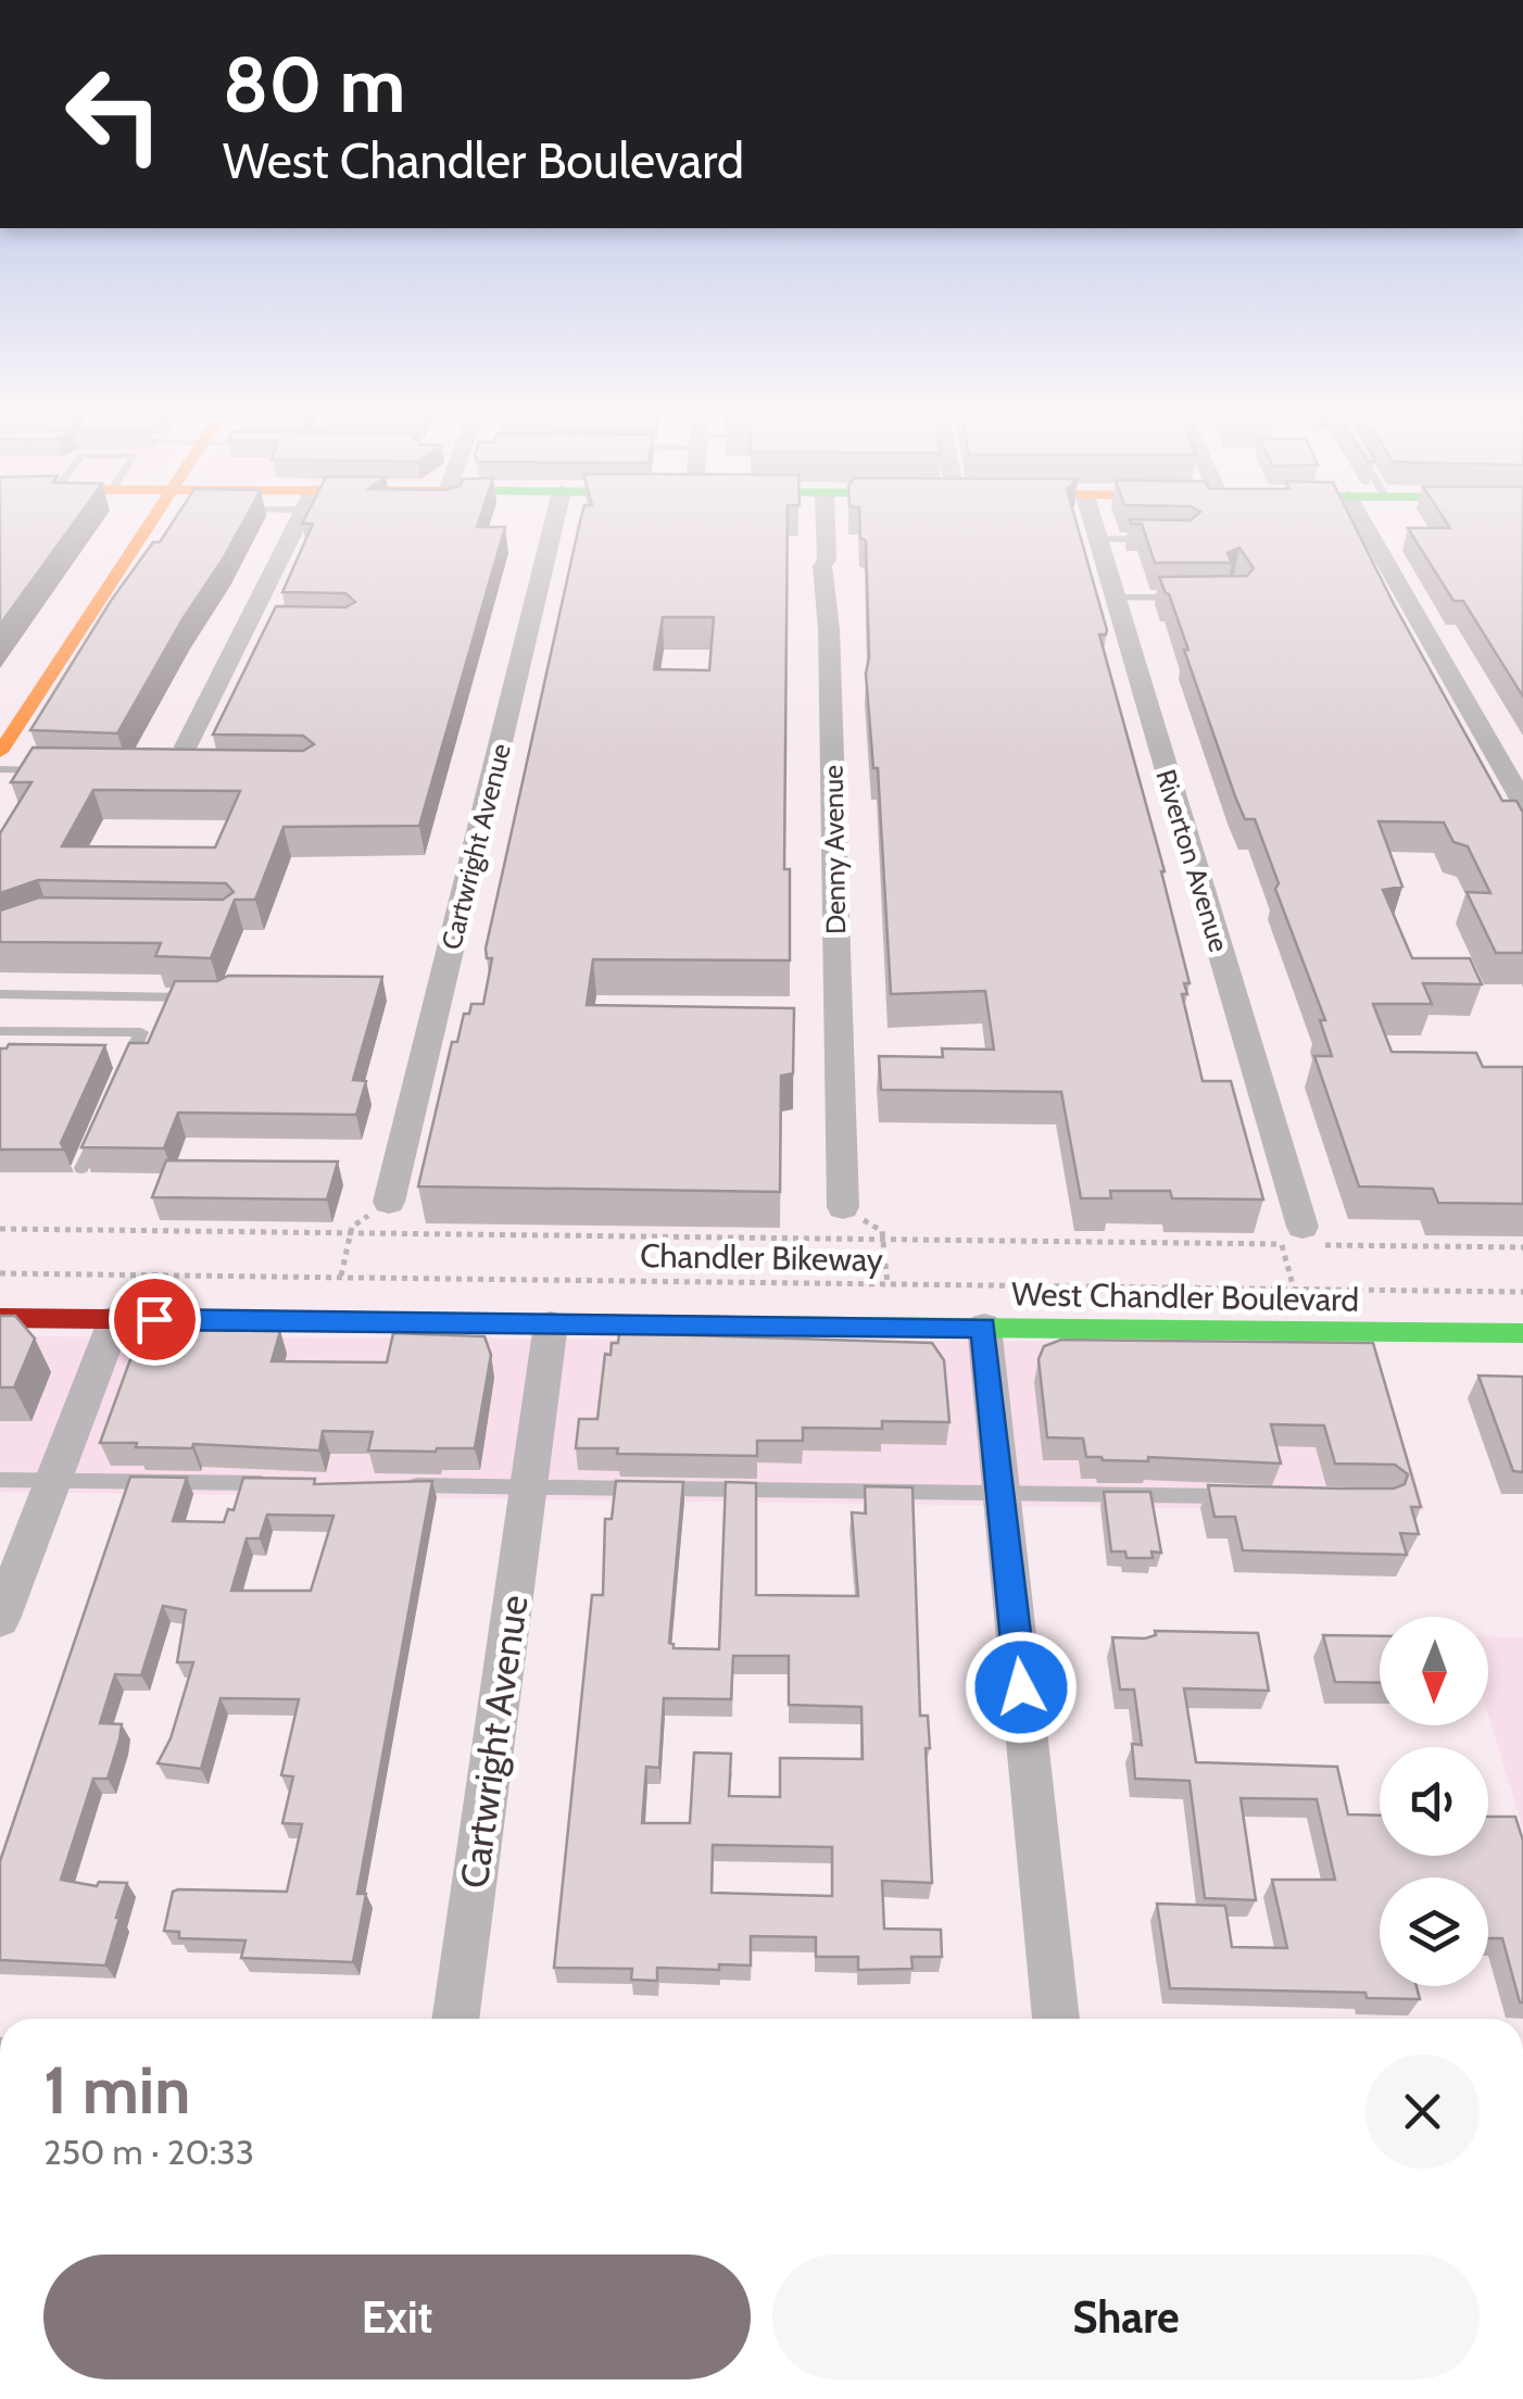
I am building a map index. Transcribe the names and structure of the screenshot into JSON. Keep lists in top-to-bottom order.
{
  "streets": {
    "main road": ["West Chandler Boulevard"],
    "street": ["Cartwright Avenue", "Denny Avenue", "Riverton Avenue"],
    "path": ["Chandler Bikeway"]
  },
  "crossings": [
    ["Cartwright Avenue", "West Chandler Boulevard"]
  ],
  "north": "bottom",
  "page": {
    "turn": ["80 m", "West Chandler Boulevard"],
    "heading": ["1 min", "250 m · 20:33"],
    "buttons": ["Exit", "Share"]
  }
}
